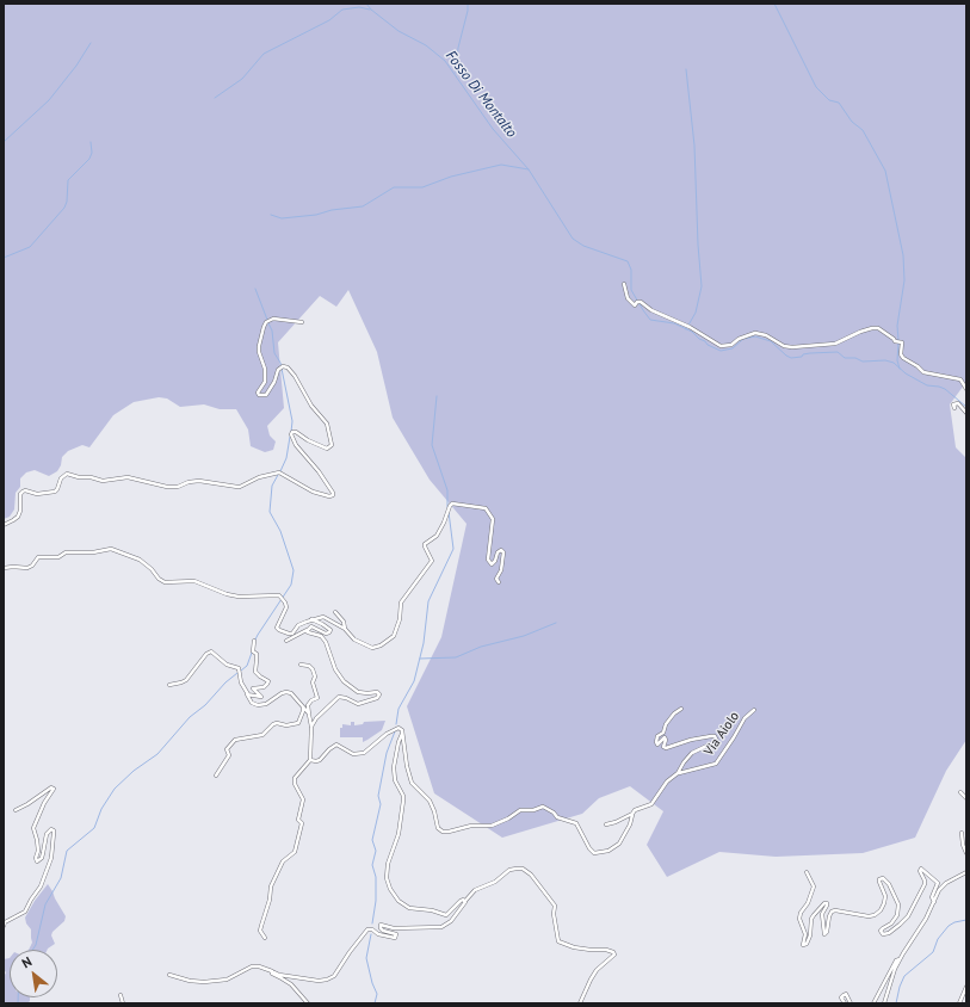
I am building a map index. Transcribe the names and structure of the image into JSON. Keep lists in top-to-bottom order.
{
  "streets": {
    "street": ["Via Aiolo"]
  },
  "water": ["Fosso Di Montalto"],
  "north": "top left"
}
